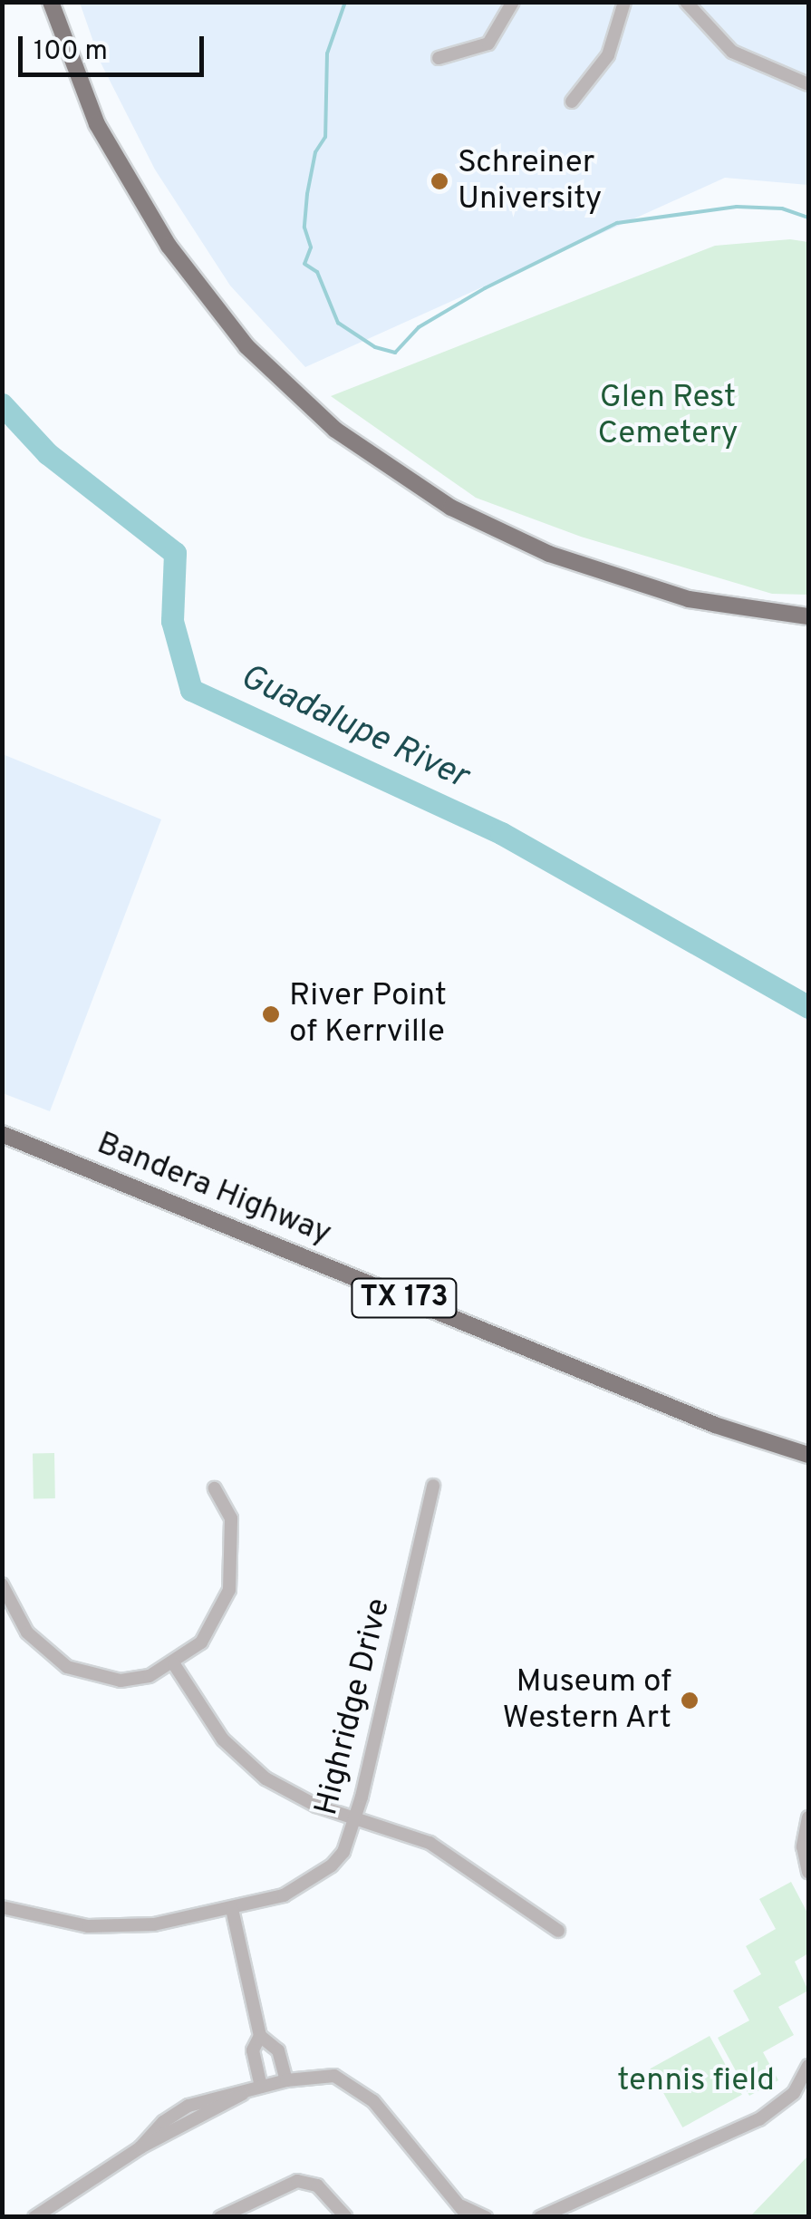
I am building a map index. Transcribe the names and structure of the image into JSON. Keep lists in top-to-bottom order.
{
  "streets": {
    "main road": ["Bandera Highway", "TX 173"],
    "street": ["Highridge Drive"]
  },
  "water": ["Guadalupe River"],
  "parks": ["Glen Rest Cemetery", "tennis field"],
  "places": ["Schreiner University", "River Point of Kerrville", "Museum of Western Art"],
  "scale_bar": "100 m"
}
